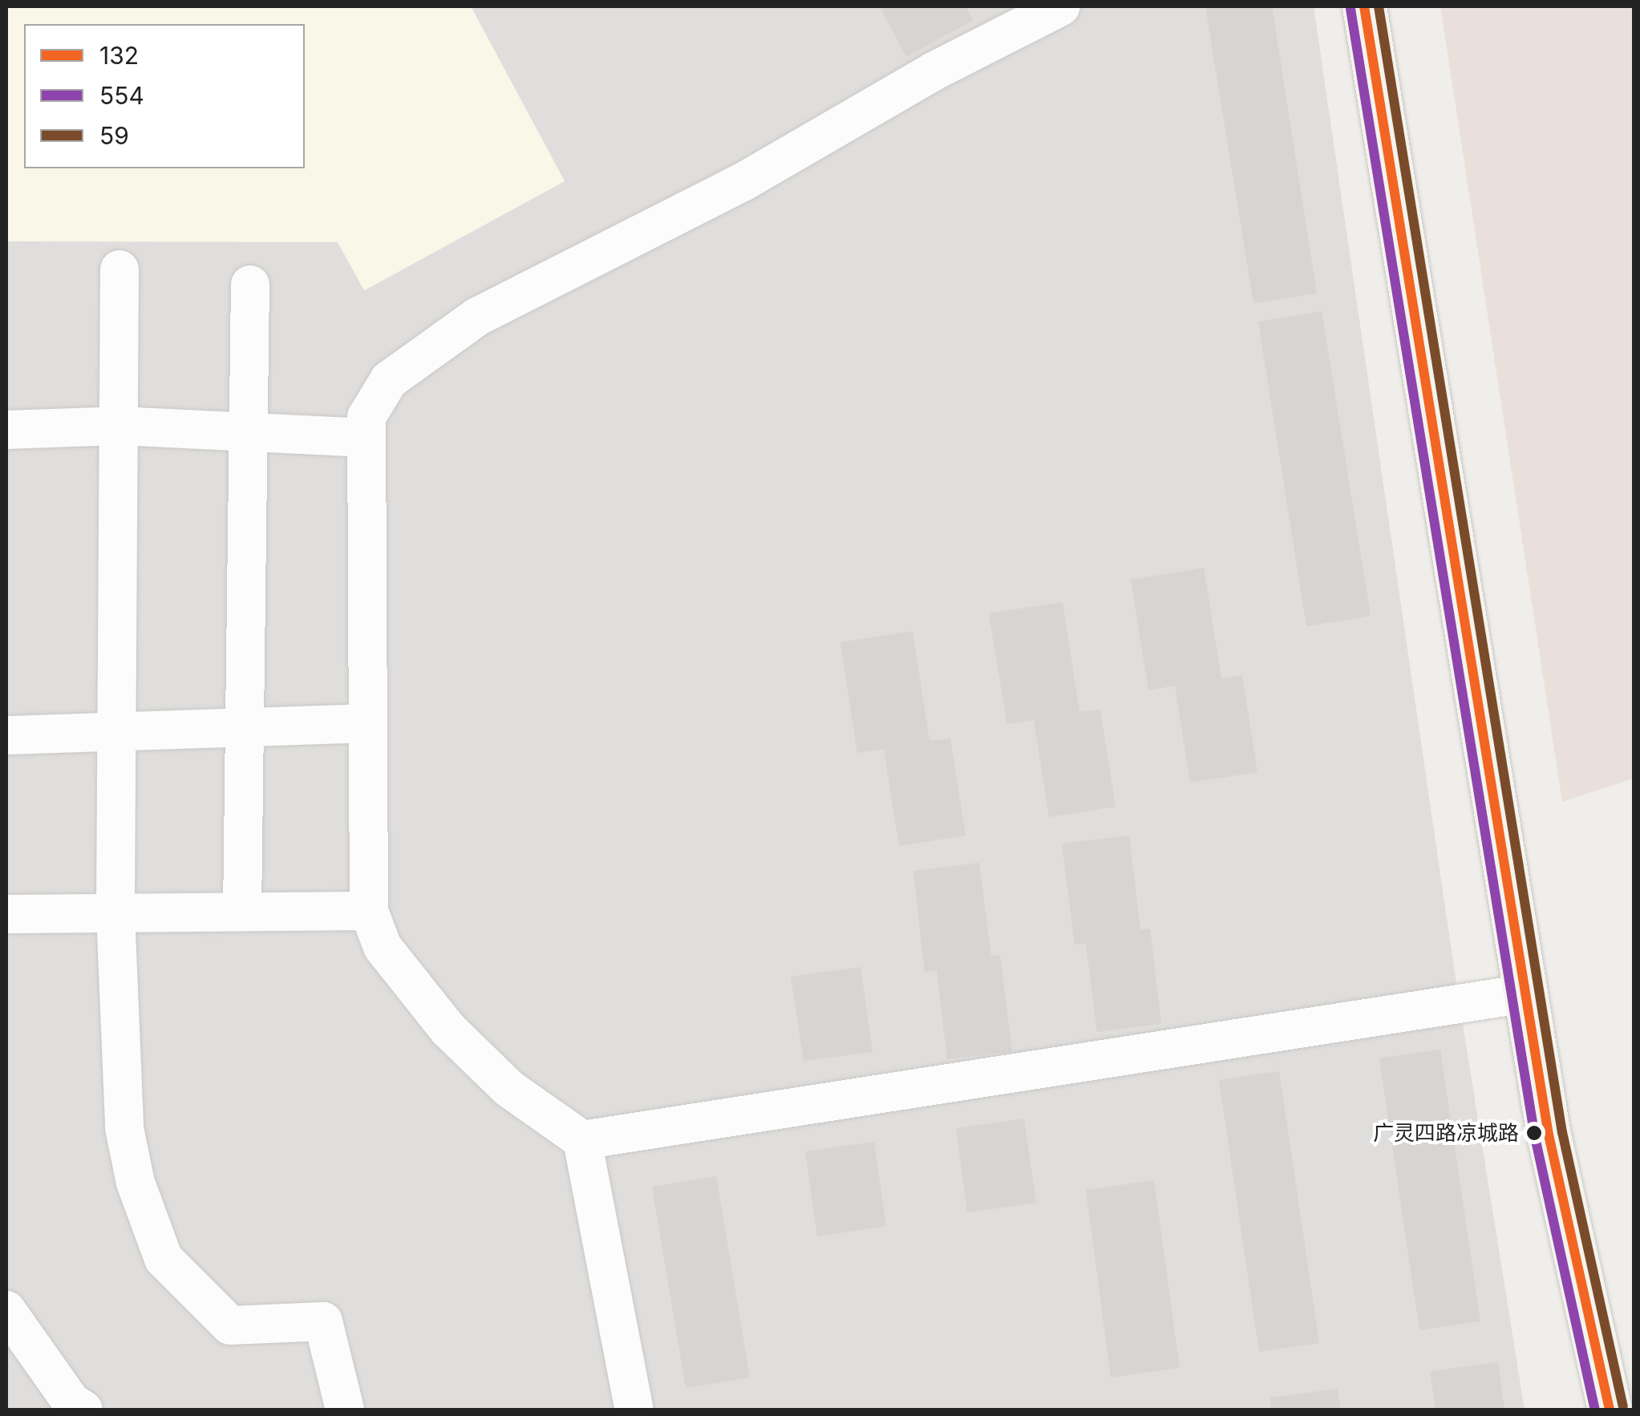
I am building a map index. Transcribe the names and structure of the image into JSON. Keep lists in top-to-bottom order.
{
  "places": ["广灵四路凉城路"],
  "lines": ["transit line 132", "transit line 59", "transit line 554"],
  "legend": ["132", "554", "59"]
}
